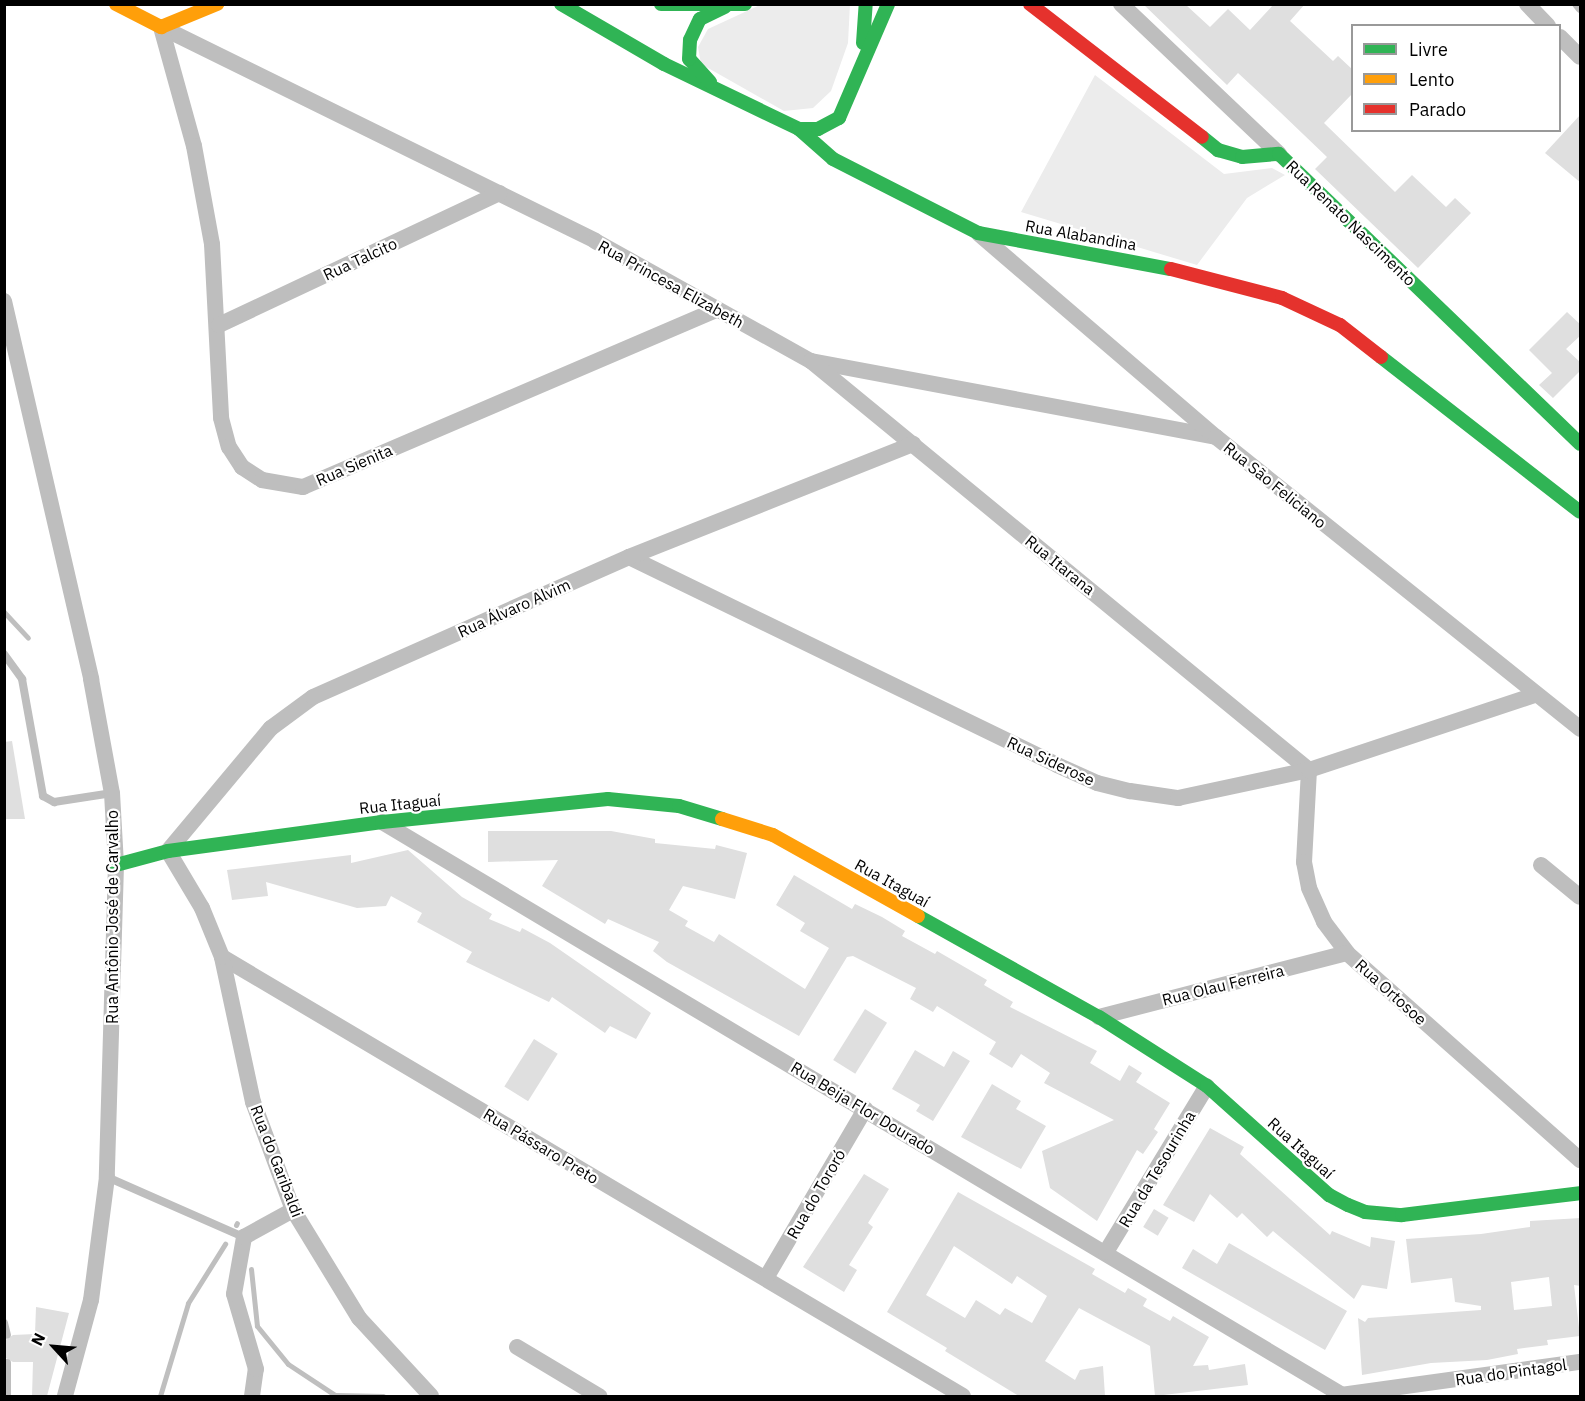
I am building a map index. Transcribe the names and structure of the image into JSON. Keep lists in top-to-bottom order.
{
  "streets": {
    "street": [
      "Rua Renato Nascimento",
      "Rua Alabandina",
      "Rua Talcito",
      "Rua Princesa Elizabeth",
      "Rua Sienita",
      "Rua São Feliciano",
      "Rua Itarana",
      "Rua Álvaro Alvim",
      "Rua Siderose",
      "Rua Itaguaí",
      "Rua Antônio José de Carvalho",
      "Rua Olau Ferreira",
      "Rua Ortosoe",
      "Rua Beija Flor Dourado",
      "Rua Pássaro Preto",
      "Rua do Garibaldi",
      "Rua da Tesourinha",
      "Rua do Tororó",
      "Rua do Pintagol"
    ]
  },
  "crossings": [
    ["Rua Alabandina", "Rua São Feliciano"],
    ["Rua Talcito", "Rua Princesa Elizabeth"],
    ["Rua Talcito", "Rua Sienita"],
    ["Rua Princesa Elizabeth", "Rua Sienita"],
    ["Rua Princesa Elizabeth", "Rua São Feliciano"],
    ["Rua Princesa Elizabeth", "Rua Itarana"],
    ["Rua São Feliciano", "Rua Siderose"],
    ["Rua Itarana", "Rua Álvaro Alvim"],
    ["Rua Itarana", "Rua Siderose"],
    ["Rua Itarana", "Rua Ortosoe"],
    ["Rua Álvaro Alvim", "Rua Siderose"],
    ["Rua Álvaro Alvim", "Rua Itaguaí"],
    ["Rua Siderose", "Rua Ortosoe"],
    ["Rua Itaguaí", "Rua Antônio José de Carvalho"],
    ["Rua Itaguaí", "Rua Olau Ferreira"],
    ["Rua Itaguaí", "Rua Beija Flor Dourado"],
    ["Rua Itaguaí", "Rua da Tesourinha"],
    ["Rua Olau Ferreira", "Rua Ortosoe"],
    ["Rua Beija Flor Dourado", "Rua da Tesourinha"],
    ["Rua Beija Flor Dourado", "Rua do Tororó"],
    ["Rua Beija Flor Dourado", "Rua do Pintagol"],
    ["Rua Pássaro Preto", "Rua do Garibaldi"],
    ["Rua Pássaro Preto", "Rua do Tororó"]
  ],
  "legend": ["Livre", "Lento", "Parado"],
  "north": "top left"
}
